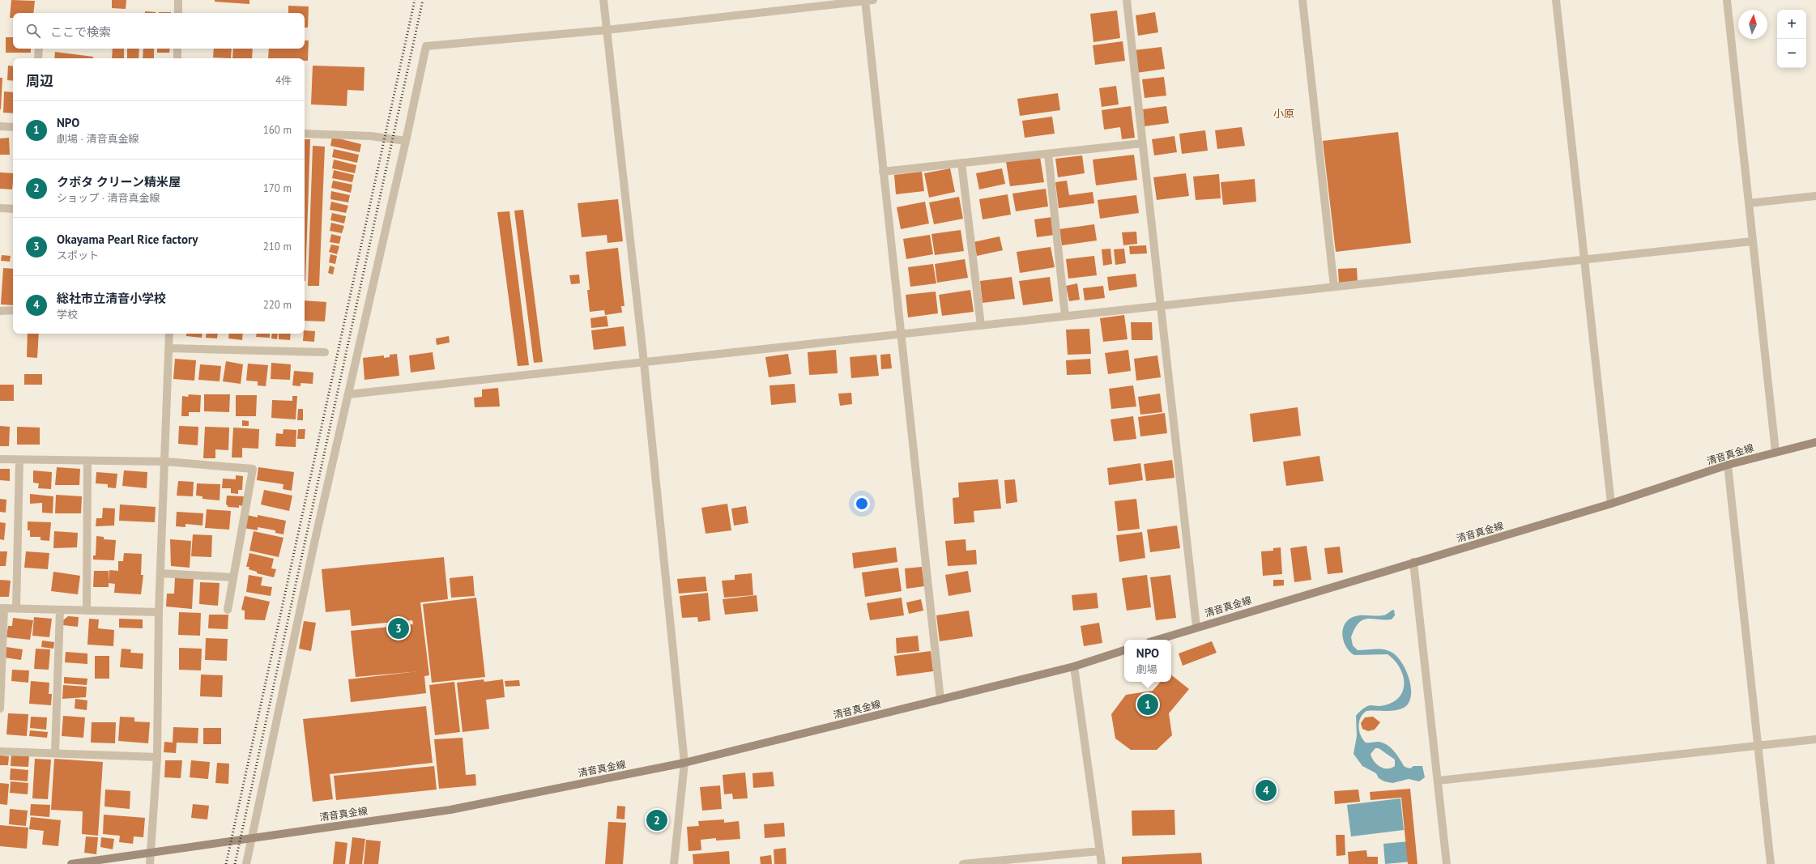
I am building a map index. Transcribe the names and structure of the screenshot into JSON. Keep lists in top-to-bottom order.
{
  "streets": {
    "main road": ["清音真金線"]
  },
  "districts": ["小原"],
  "north": "top",
  "page": {
    "map_buttons": ["+", "−"],
    "search": "ここで検索",
    "heading": ["周辺", "4件"],
    "list": [
      {
        "mark": "1",
        "name": "NPO",
        "note": "劇場 · 清音真金線",
        "value": "160 m"
      },
      {
        "mark": "2",
        "name": "クボタ クリーン精米屋",
        "note": "ショップ · 清音真金線",
        "value": "170 m"
      },
      {
        "mark": "3",
        "name": "Okayama Pearl Rice factory",
        "note": "スポット",
        "value": "210 m"
      },
      {
        "mark": "4",
        "name": "総社市立清音小学校",
        "note": "学校",
        "value": "220 m"
      }
    ],
    "pins": [
      "3",
      "1",
      "4",
      "2"
    ],
    "popup": ["NPO", "劇場"]
  }
}
